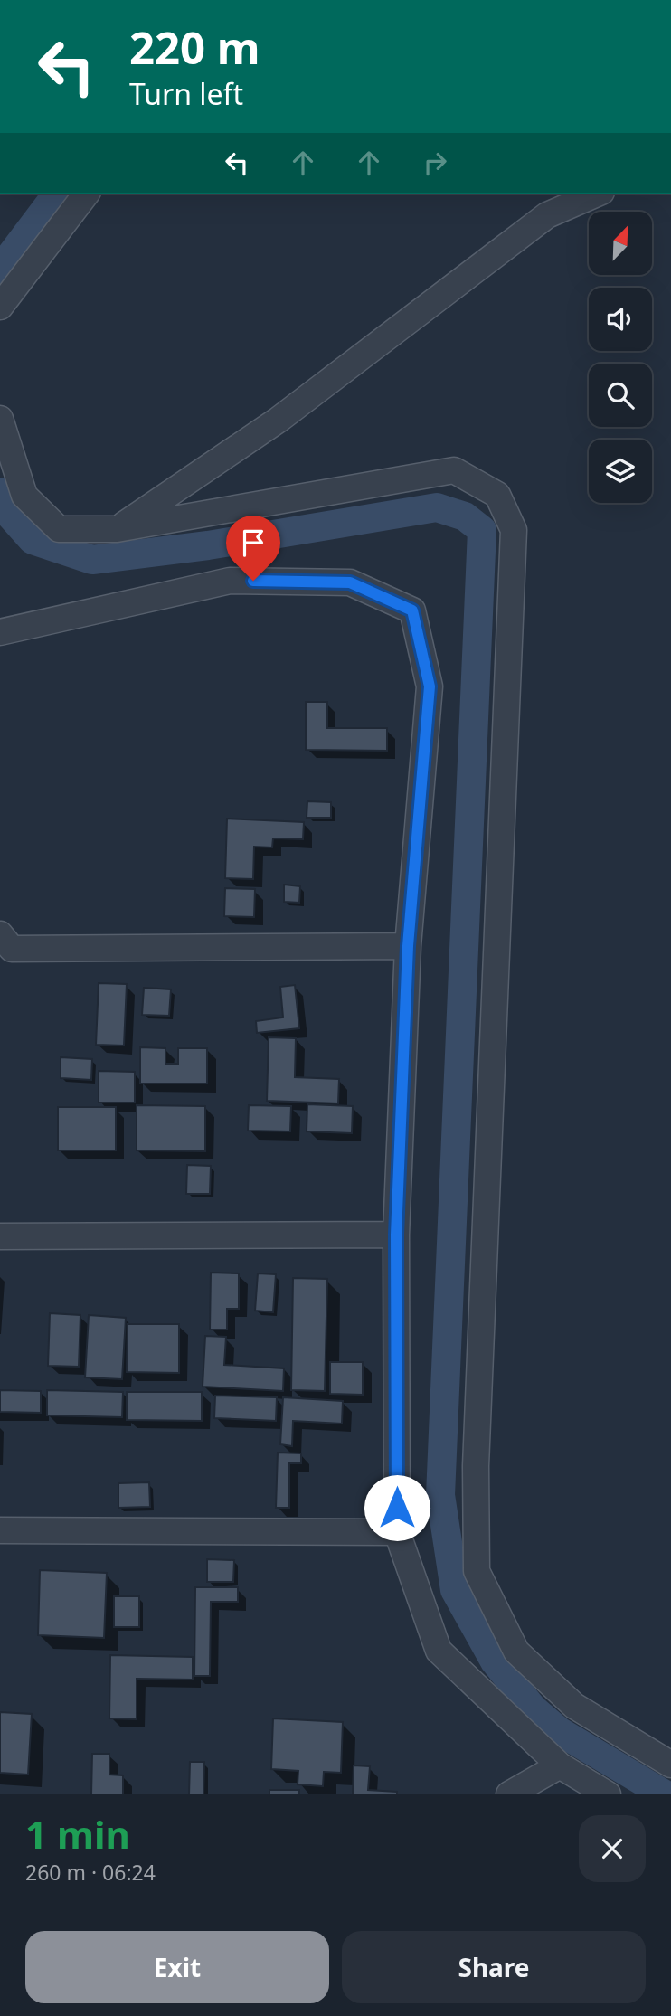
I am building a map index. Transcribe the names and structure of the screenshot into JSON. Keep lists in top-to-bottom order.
{
  "north": "top right",
  "page": {
    "turn": ["220 m", "Turn left"],
    "heading": ["1 min", "260 m · 06:24"],
    "buttons": ["Exit", "Share"]
  }
}
